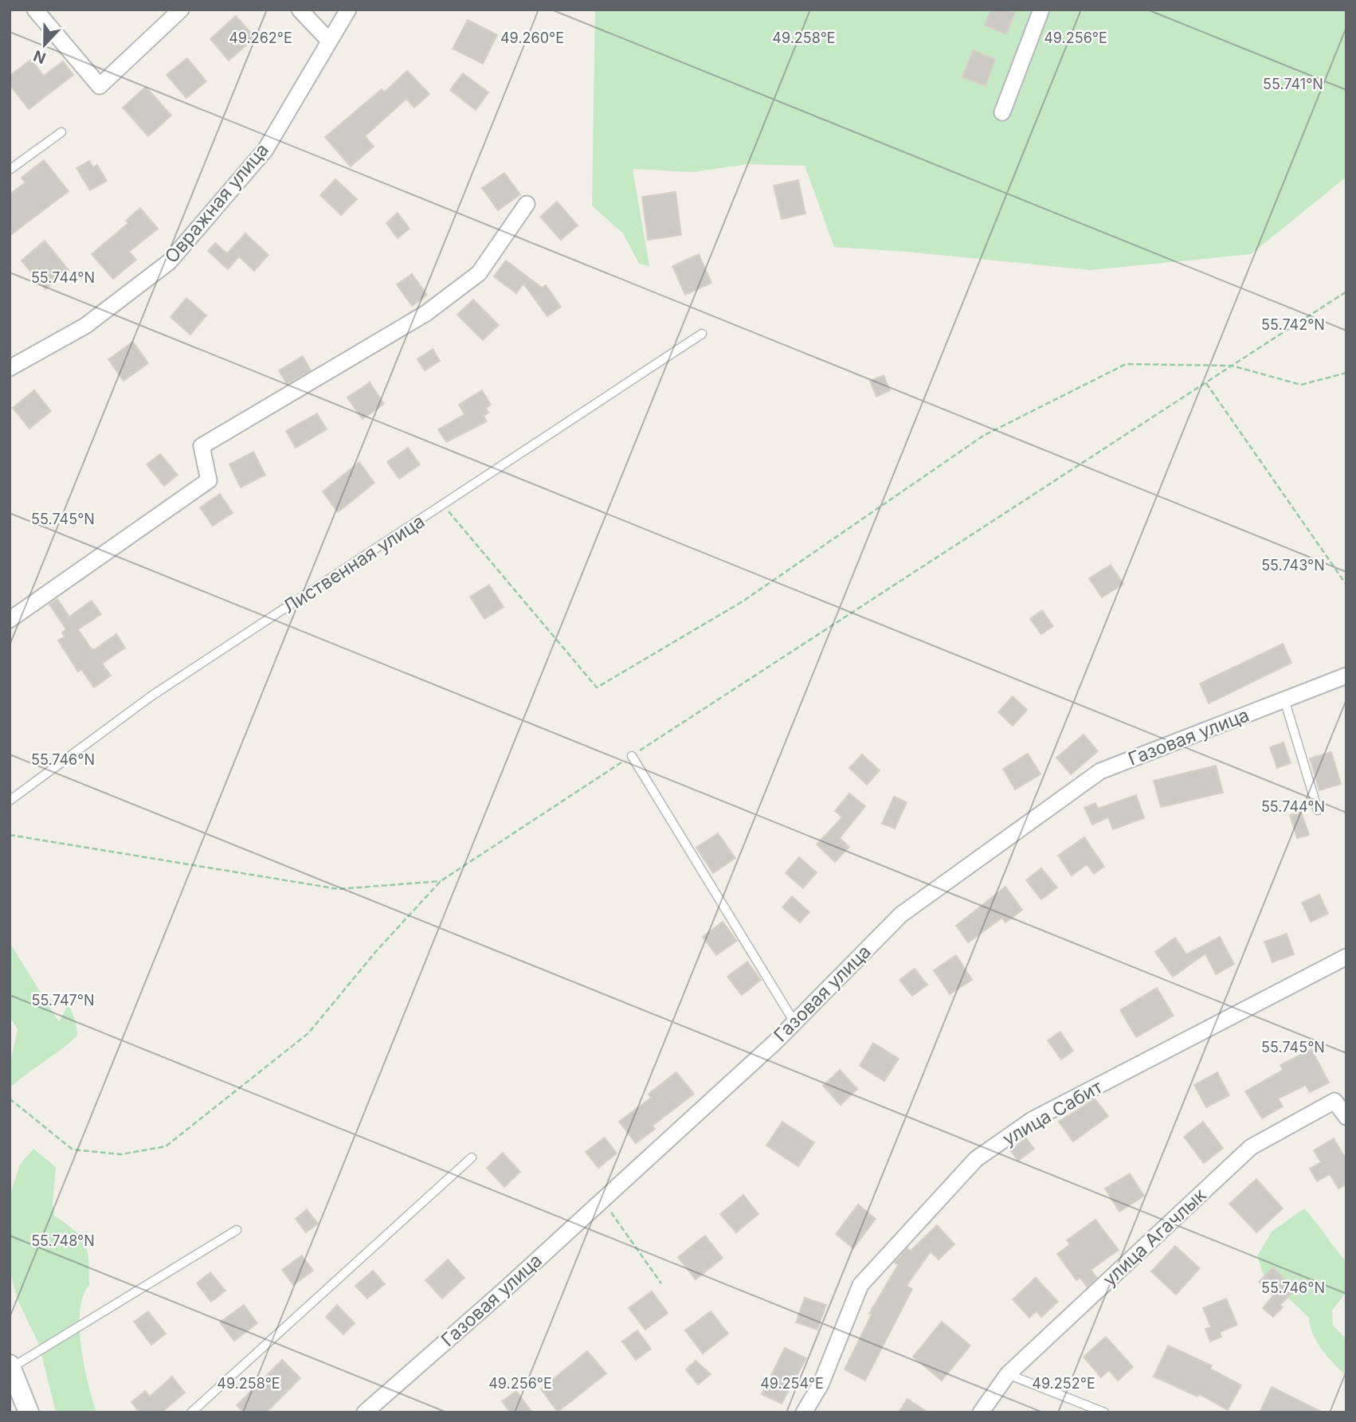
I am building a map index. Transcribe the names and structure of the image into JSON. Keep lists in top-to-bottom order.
{
  "streets": {
    "street": [
      "Овражная улица",
      "Газовая улица",
      "улица Сабит",
      "улица Агачлык"
    ],
    "lane": ["Лиственная улица"]
  },
  "north": "bottom",
  "coordinates": [
    "49.258°E",
    "49.262°E",
    "49.260°E",
    "49.256°E",
    "55.741°N",
    "55.744°N",
    "55.742°N",
    "55.745°N",
    "55.743°N",
    "55.746°N",
    "55.747°N",
    "55.748°N",
    "49.254°E",
    "49.252°E"
  ]
}
